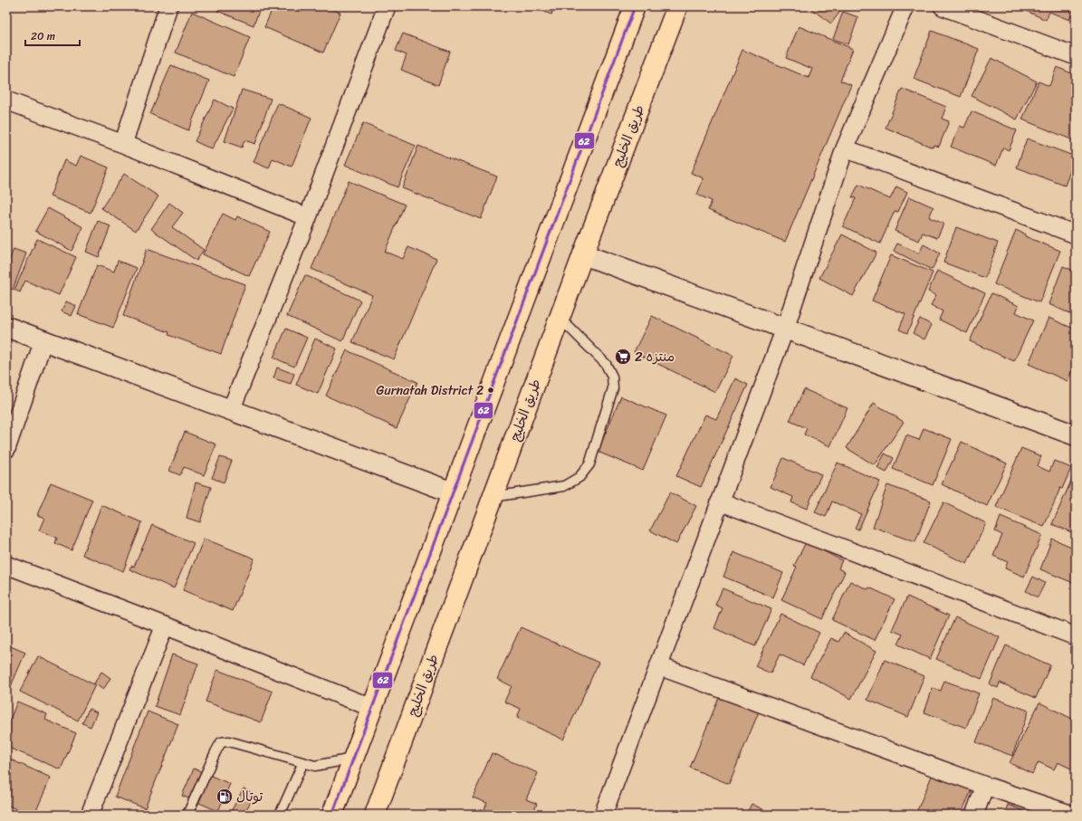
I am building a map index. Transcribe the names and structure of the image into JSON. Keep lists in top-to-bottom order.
{
  "streets": {
    "main road": ["طريق الخليج"]
  },
  "places": {
    "supermarket": ["منتزه 2"],
    "other": ["Gurnatah District 2"],
    "fuel station": ["توتال"]
  },
  "lines": ["transit line 62"],
  "scale_bar": "20 m"
}
